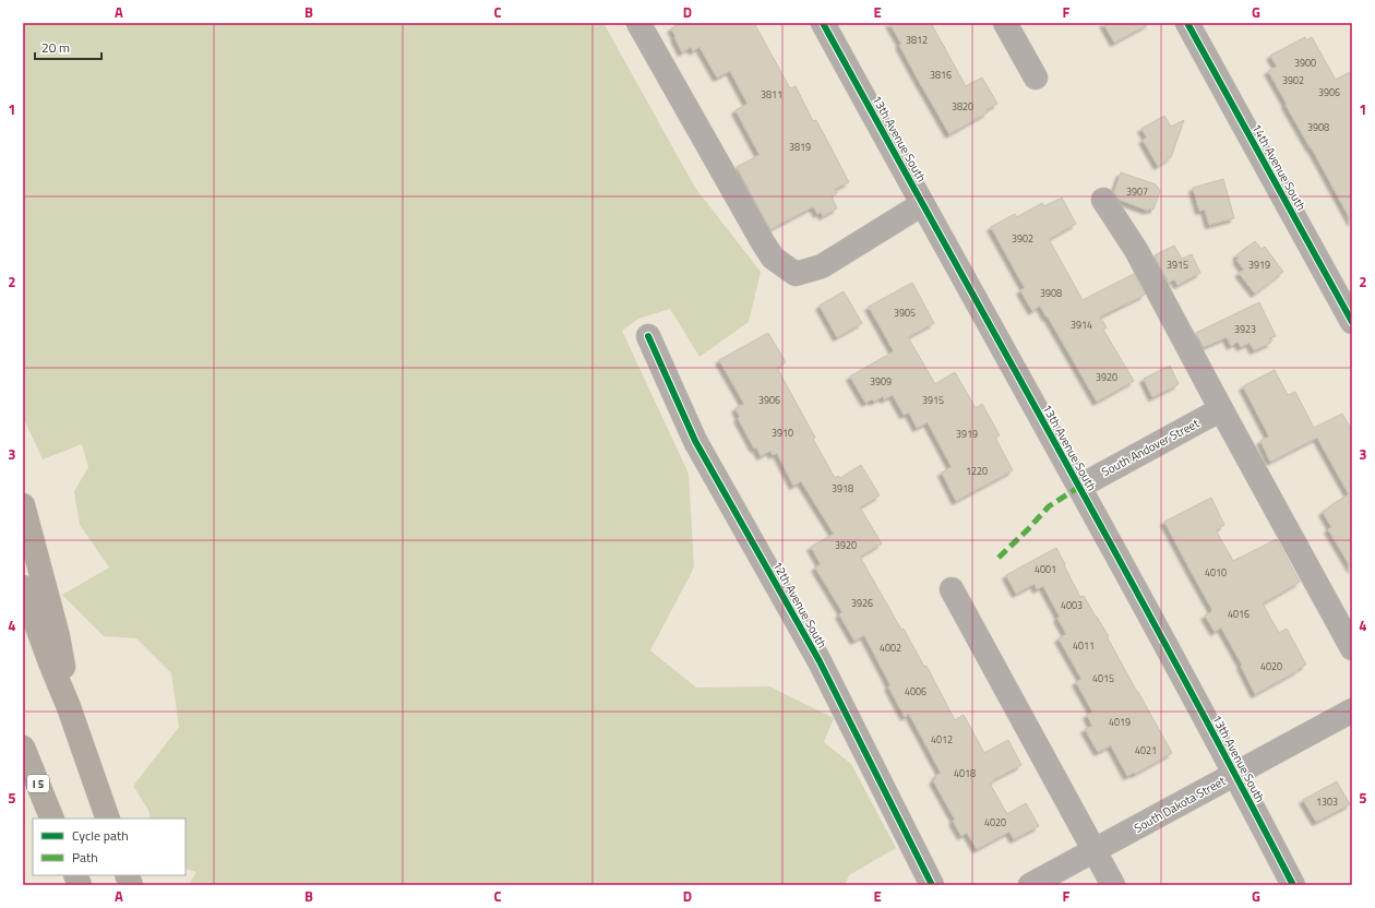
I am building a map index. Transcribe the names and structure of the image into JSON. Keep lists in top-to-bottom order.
{
  "streets": {
    "highway": ["I 5"],
    "street": [
      "13th Avenue South",
      "14th Avenue South",
      "South Andover Street",
      "12th Avenue South",
      "South Dakota Street"
    ]
  },
  "crossings": [
    ["13th Avenue South", "South Andover Street"],
    ["13th Avenue South", "South Dakota Street"]
  ],
  "house_numbers": [
    "3812",
    "3900",
    "3816",
    "3902",
    "3906",
    "3811",
    "3820",
    "3908",
    "3819",
    "3907",
    "3902",
    "3915",
    "3919",
    "3908",
    "3905",
    "3914",
    "3923",
    "3920",
    "3909",
    "3906",
    "3915",
    "3910",
    "3919",
    "1220",
    "3918",
    "3920",
    "4001",
    "4010",
    "3926",
    "4003",
    "4016",
    "4011",
    "4002",
    "4020",
    "4015",
    "4006",
    "4019",
    "4012",
    "4021",
    "4018",
    "1303",
    "4020"
  ],
  "legend": ["Cycle path", "Path"],
  "scale_bar": "20 m",
  "grid": {
    "columns": [
      "A",
      "B",
      "C",
      "D",
      "E",
      "F",
      "G"
    ],
    "rows": [
      "1",
      "2",
      "3",
      "4",
      "5"
    ]
  }
}
